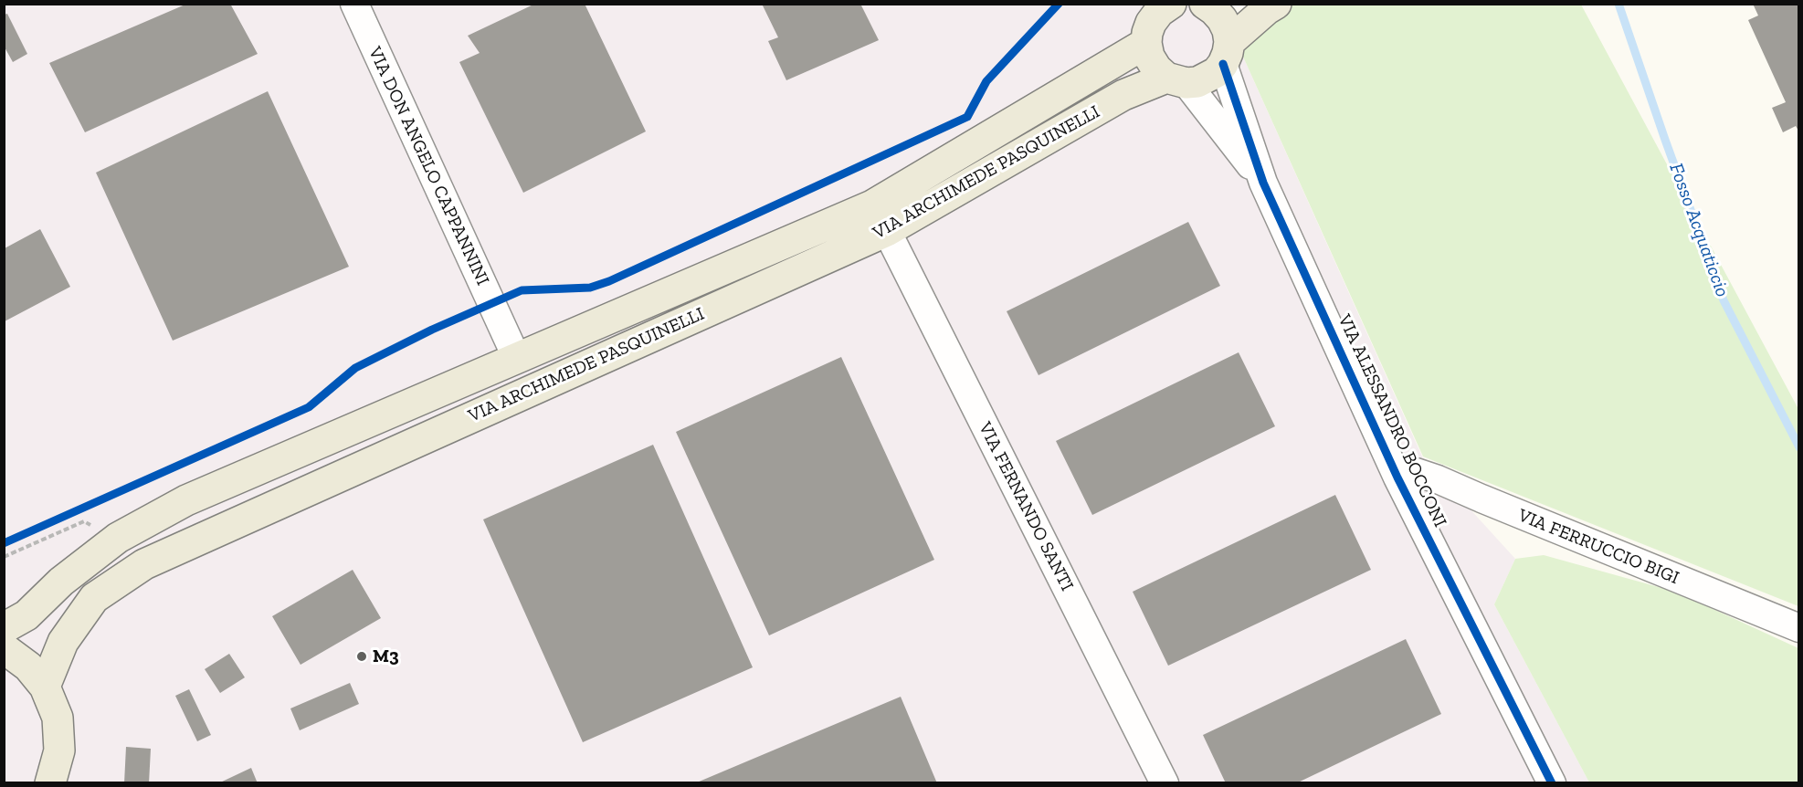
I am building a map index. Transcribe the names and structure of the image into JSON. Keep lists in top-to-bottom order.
{
  "streets": {
    "main road": ["VIA ARCHIMEDE PASQUINELLI"],
    "street": [
      "VIA DON ANGELO CAPPANNINI",
      "VIA ALESSANDRO BOCCONI",
      "VIA FERNANDO SANTI",
      "VIA FERRUCCIO BIGI"
    ]
  },
  "crossings": [
    ["VIA DON ANGELO CAPPANNINI", "VIA ARCHIMEDE PASQUINELLI"],
    ["VIA ARCHIMEDE PASQUINELLI", "VIA ALESSANDRO BOCCONI"],
    ["VIA ARCHIMEDE PASQUINELLI", "VIA FERNANDO SANTI"],
    ["VIA ALESSANDRO BOCCONI", "VIA FERRUCCIO BIGI"]
  ],
  "water": ["Fosso Acquaticcio"],
  "places": ["M3"]
}
